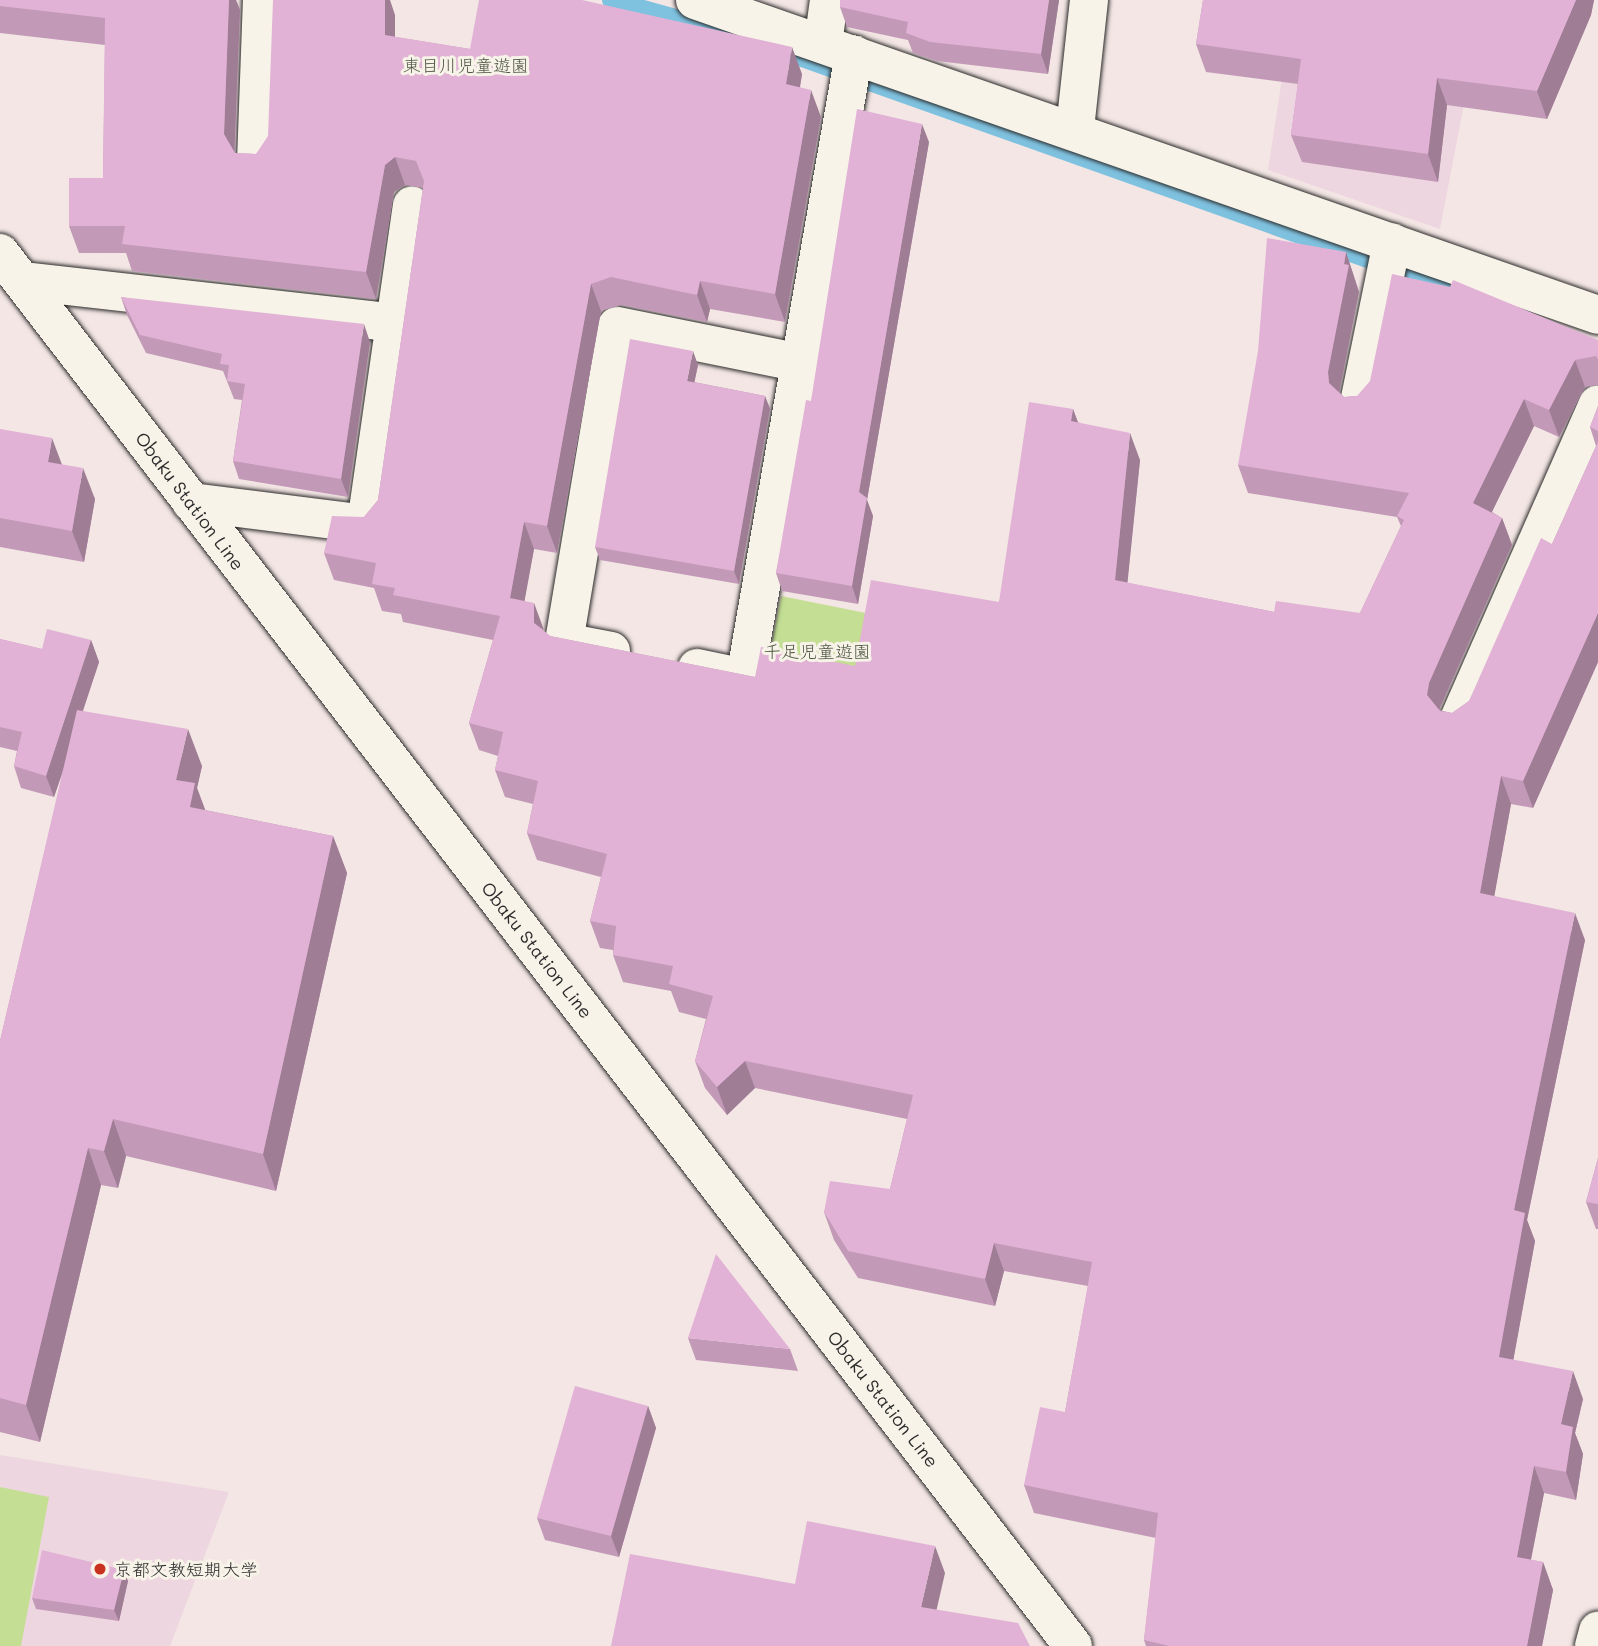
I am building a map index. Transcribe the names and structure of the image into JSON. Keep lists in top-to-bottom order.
{
  "streets": {
    "street": ["Obaku Station Line"]
  },
  "parks": ["東目川児童遊園", "千足児童遊園"],
  "places": ["京都文教短期大学"]
}
